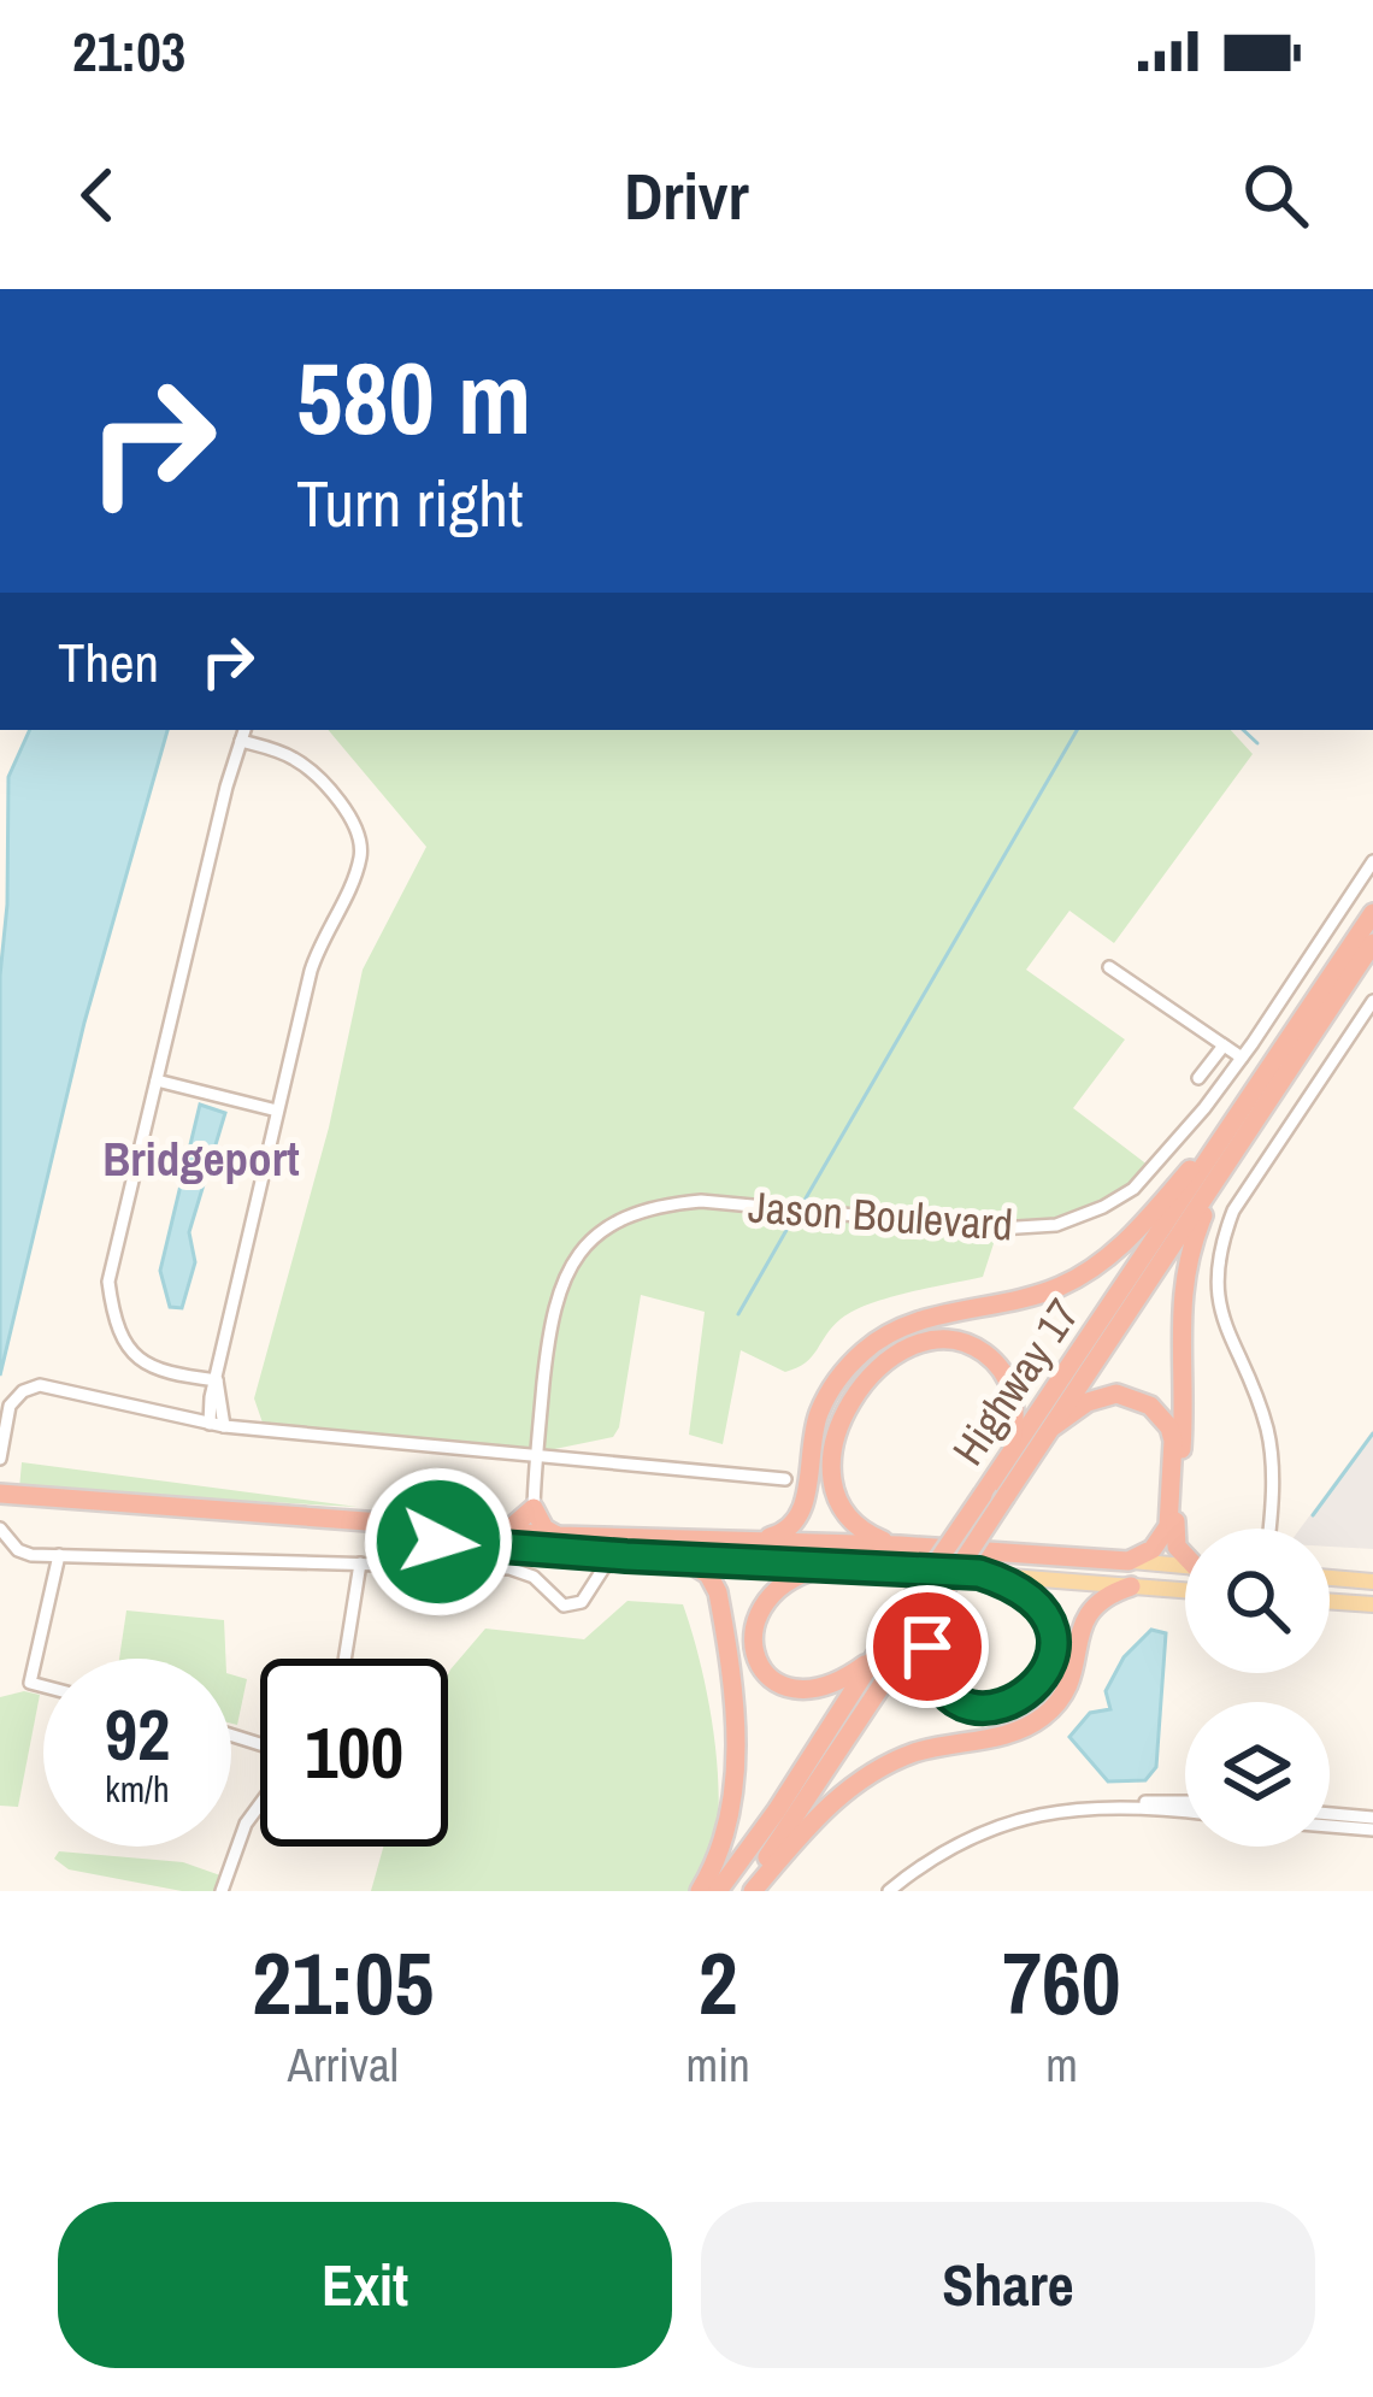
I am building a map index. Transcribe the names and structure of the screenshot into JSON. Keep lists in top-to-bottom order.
{
  "streets": {
    "highway": ["Highway 17"],
    "street": ["Jason Boulevard"]
  },
  "districts": ["Bridgeport"],
  "page": {
    "status": "21:03",
    "header": "Drivr",
    "turn": ["580 m", "Turn right"],
    "then": "Then",
    "speed": "92 km/h",
    "limit": "100",
    "eta": [
      "21:05",
      "Arrival",
      "2",
      "min",
      "760",
      "m"
    ],
    "buttons": ["Exit", "Share"]
  }
}
